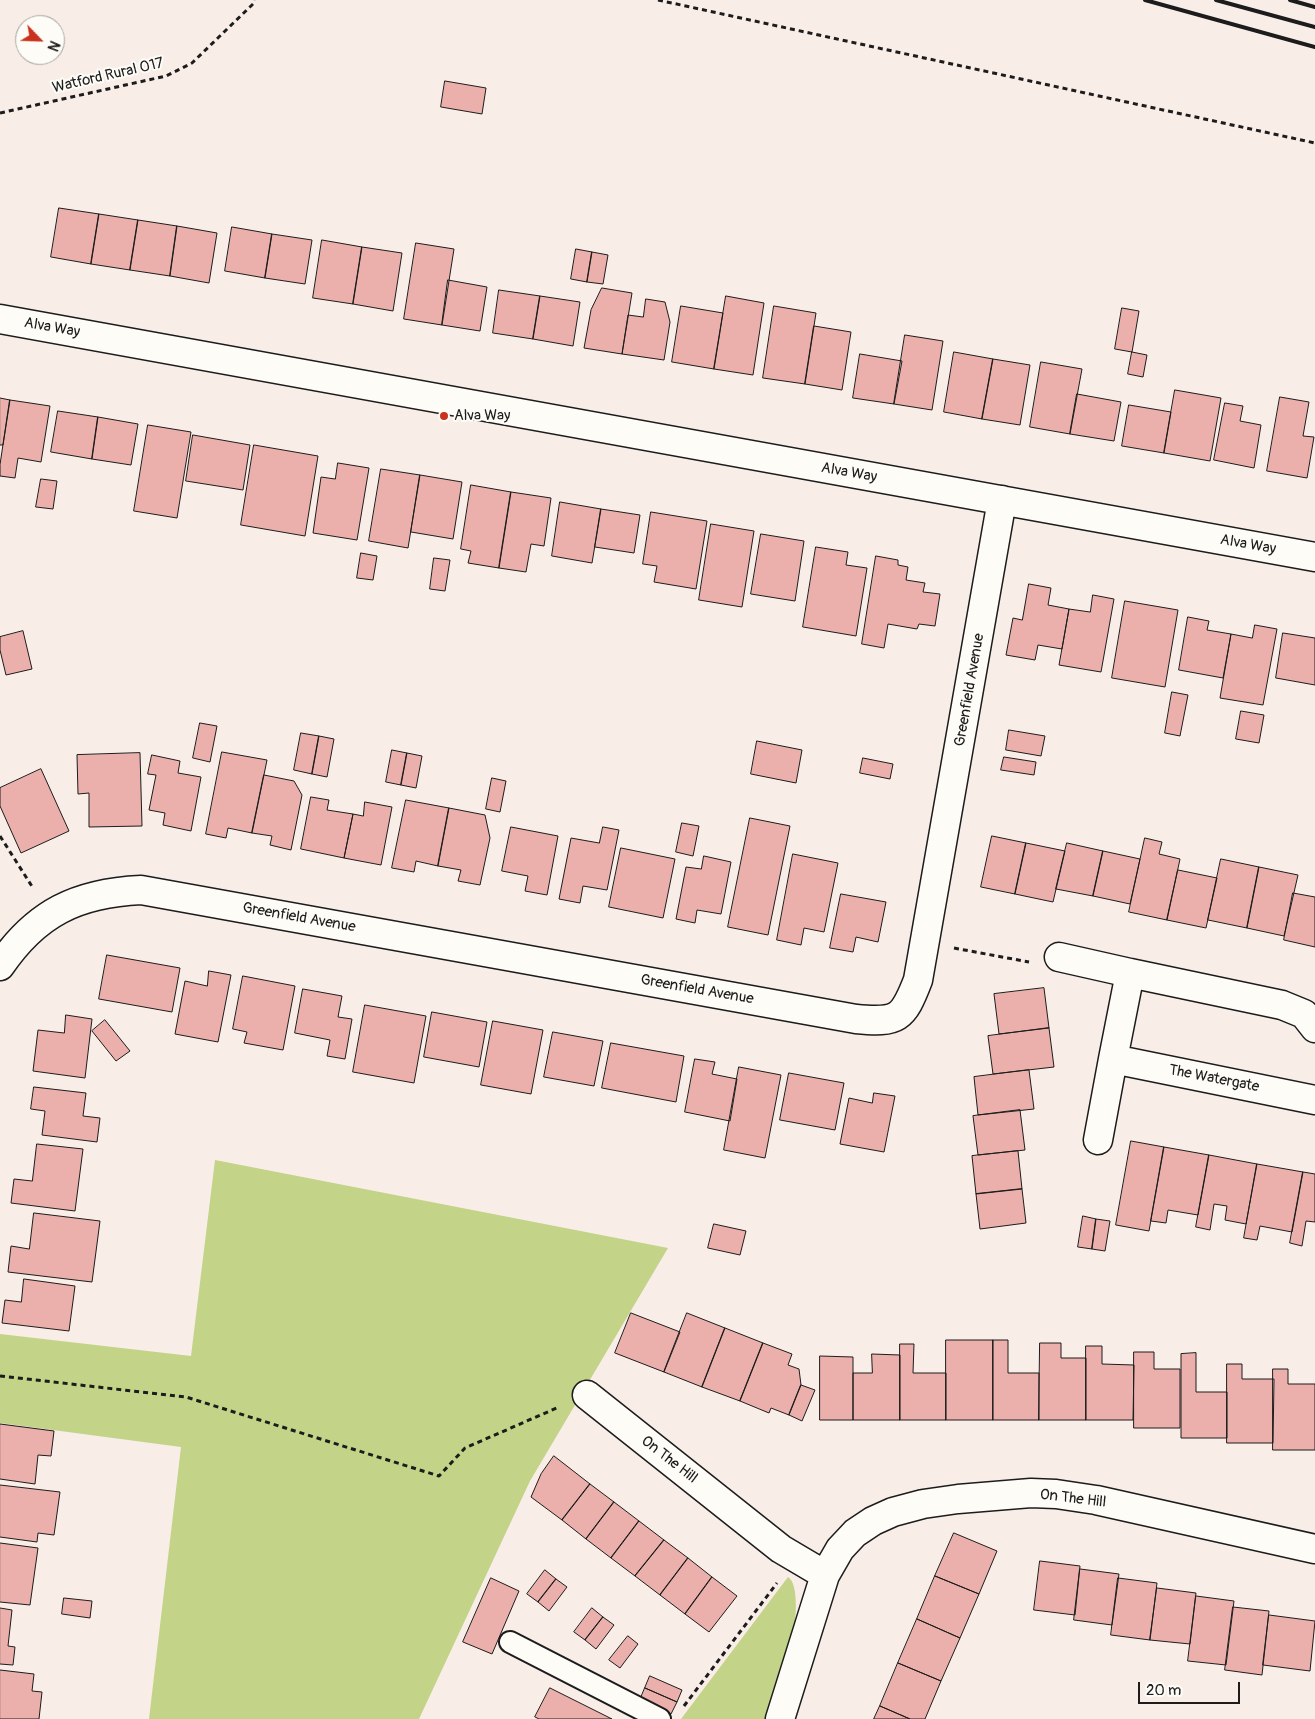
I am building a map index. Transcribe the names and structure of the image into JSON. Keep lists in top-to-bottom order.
{
  "streets": {
    "street": [
      "Alva Way",
      "Greenfield Avenue",
      "The Watergate",
      "On The Hill"
    ],
    "path": ["Watford Rural 017"]
  },
  "crossings": [
    ["Alva Way", "Greenfield Avenue"]
  ],
  "places": ["Alva Way"],
  "scale_bar": "20 m",
  "north": "bottom right"
}
